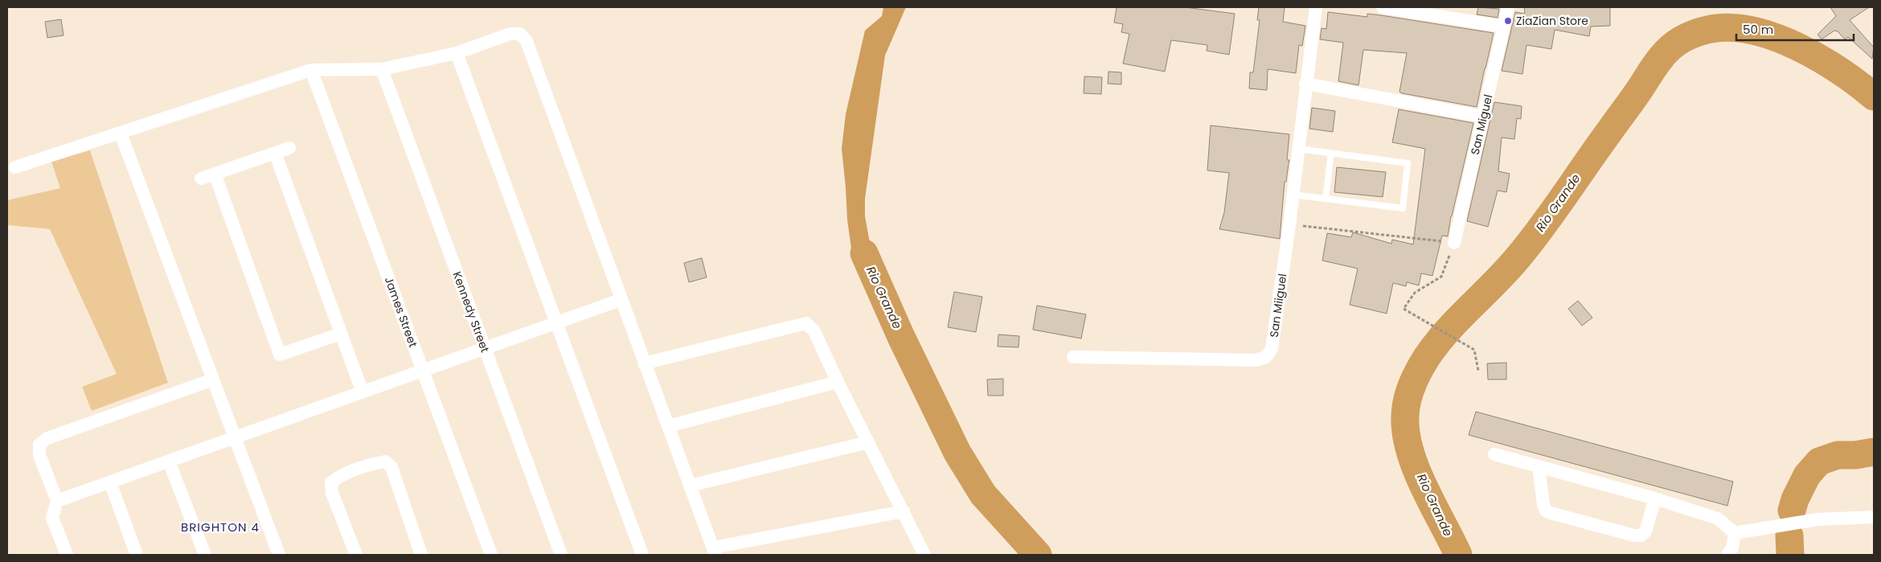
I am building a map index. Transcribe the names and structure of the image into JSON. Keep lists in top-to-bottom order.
{
  "streets": {
    "street": [
      "San Miguel",
      "San Miiguel",
      "James Street",
      "Kennedy Street"
    ]
  },
  "districts": ["BRIGHTON 4"],
  "water": ["Rio Grande"],
  "places": ["ZiaZian Store"],
  "scale_bar": "50 m"
}
